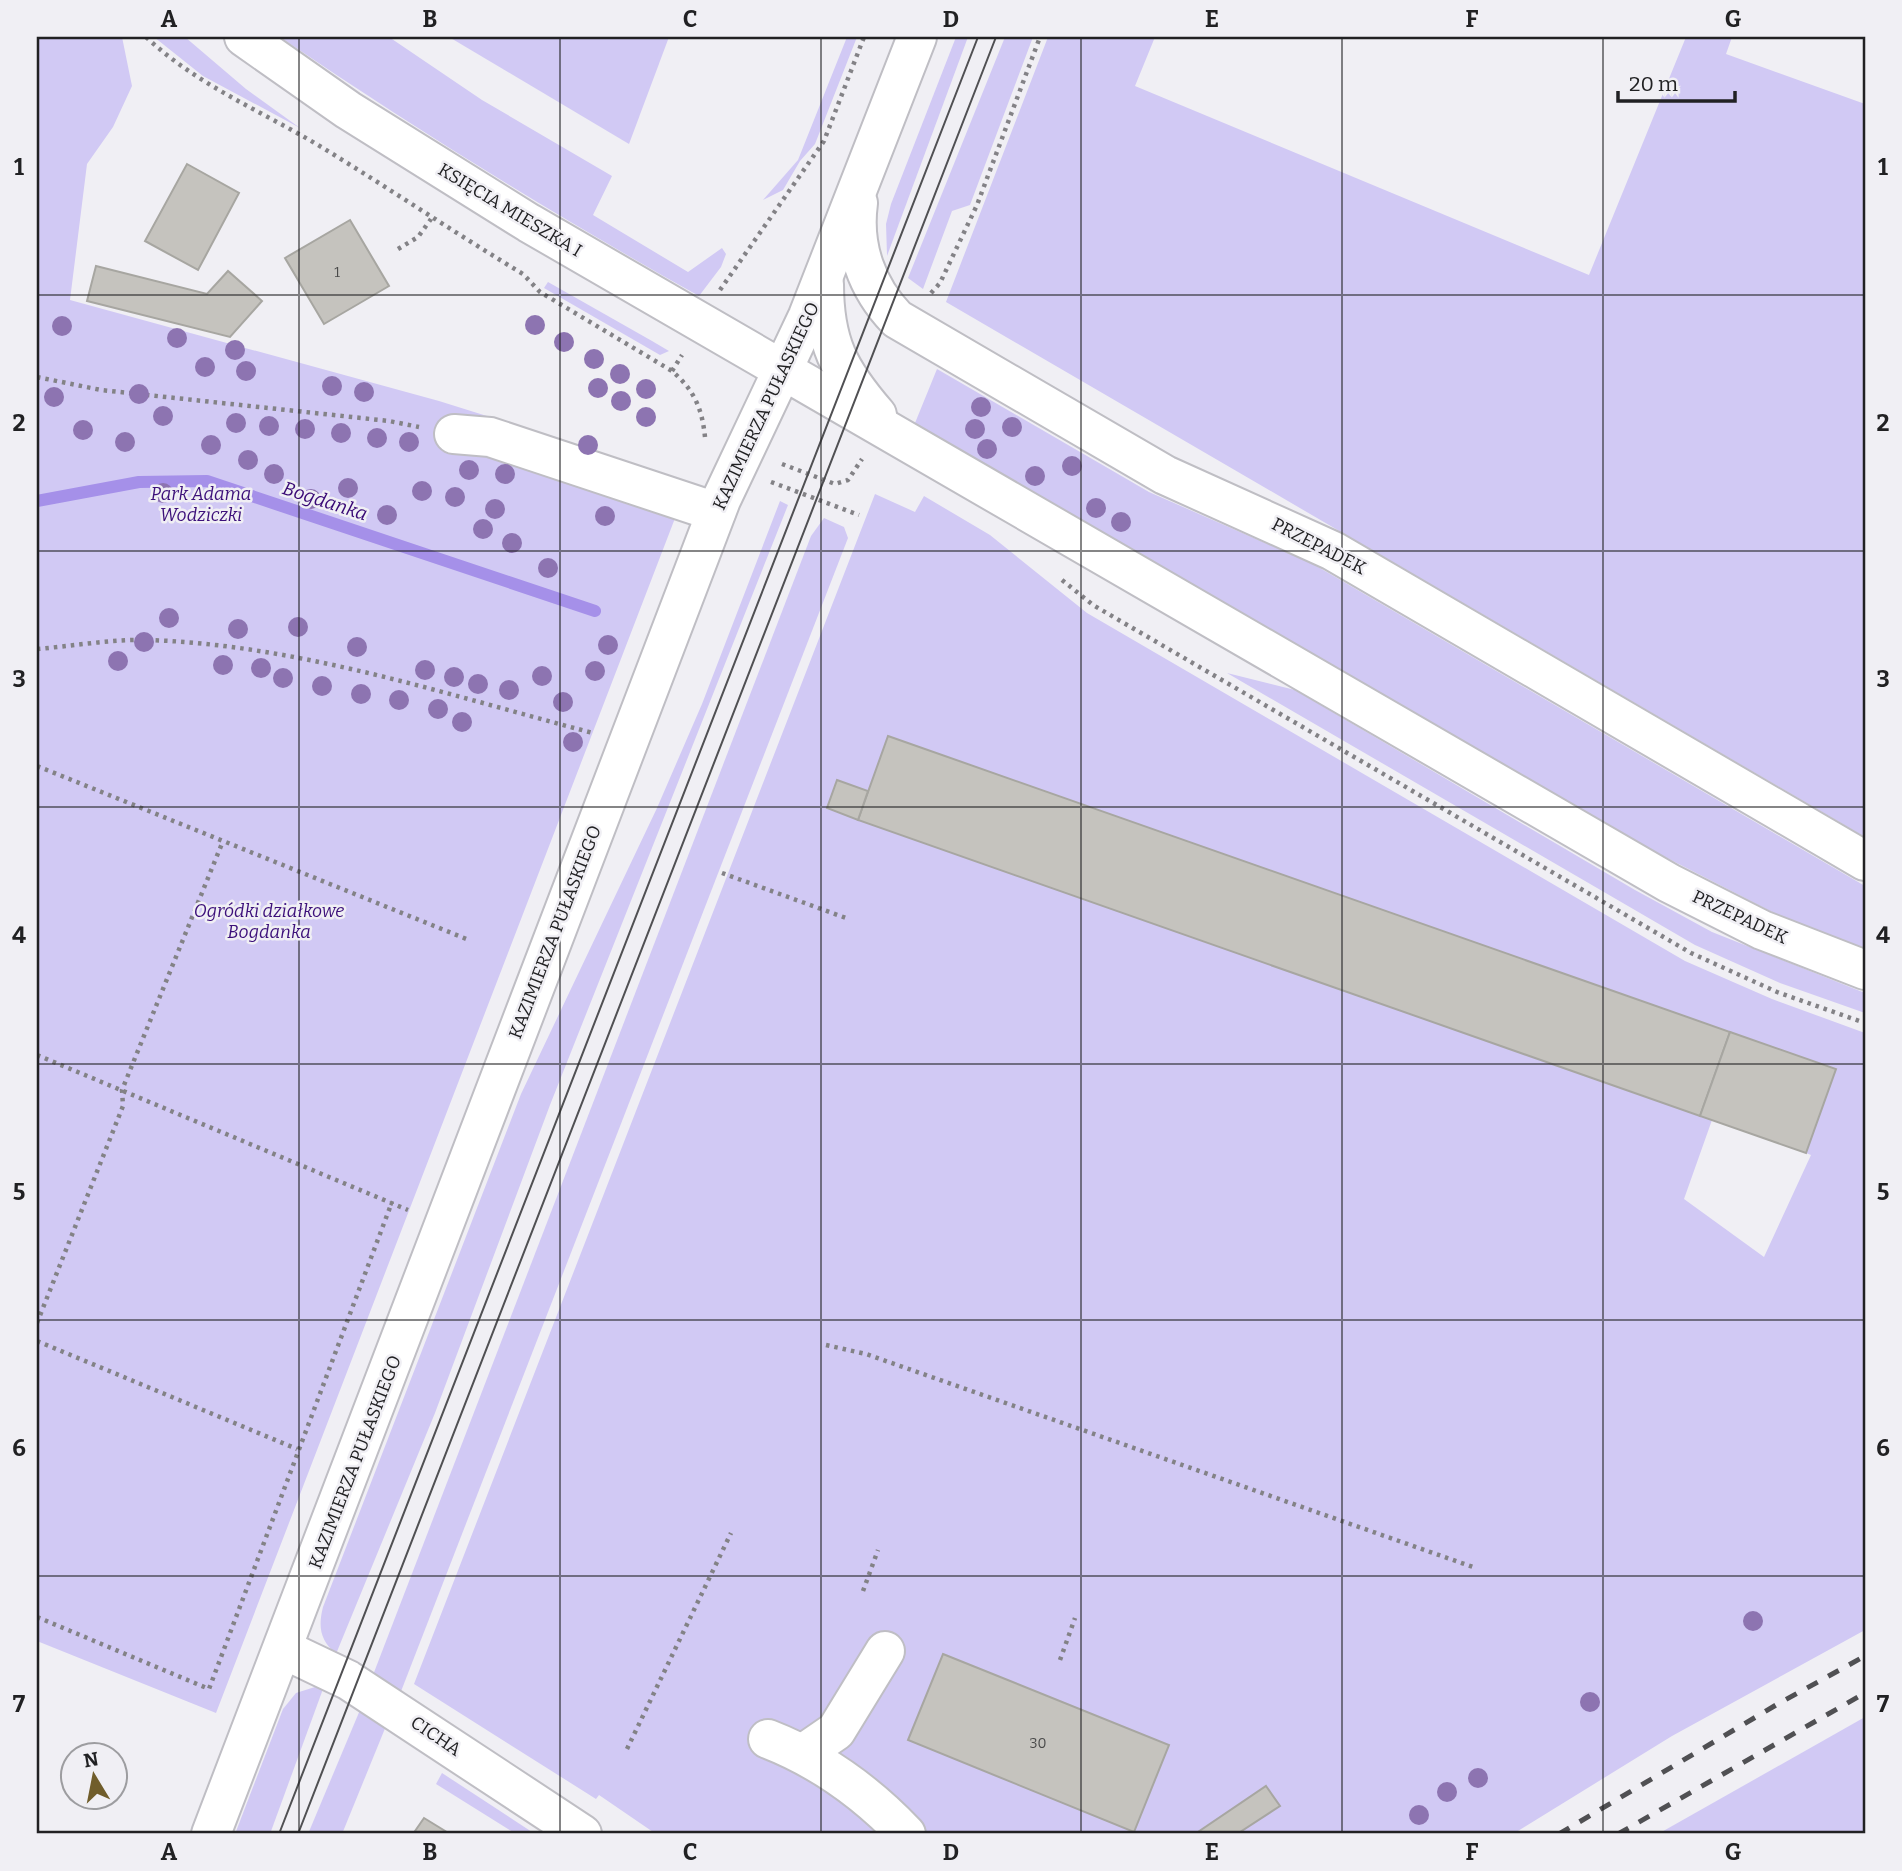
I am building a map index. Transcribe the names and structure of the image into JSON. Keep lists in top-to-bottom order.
{
  "streets": {
    "street": [
      "KSIĘCIA MIESZKA I",
      "KAZIMIERZA PUŁASKIEGO",
      "PRZEPADEK",
      "CICHA"
    ]
  },
  "crossings": [
    ["KSIĘCIA MIESZKA I", "KAZIMIERZA PUŁASKIEGO"],
    ["KSIĘCIA MIESZKA I", "PRZEPADEK"],
    ["KAZIMIERZA PUŁASKIEGO", "PRZEPADEK"],
    ["KAZIMIERZA PUŁASKIEGO", "CICHA"]
  ],
  "water": ["Bogdanka"],
  "parks": ["Park Adama Wodziczki", "Ogródki działkowe Bogdanka"],
  "house_numbers": ["1", "30"],
  "scale_bar": "20 m",
  "north": "top",
  "grid": {
    "columns": [
      "A",
      "B",
      "C",
      "D",
      "E",
      "F",
      "G"
    ],
    "rows": [
      "1",
      "2",
      "3",
      "4",
      "5",
      "6",
      "7"
    ]
  }
}
